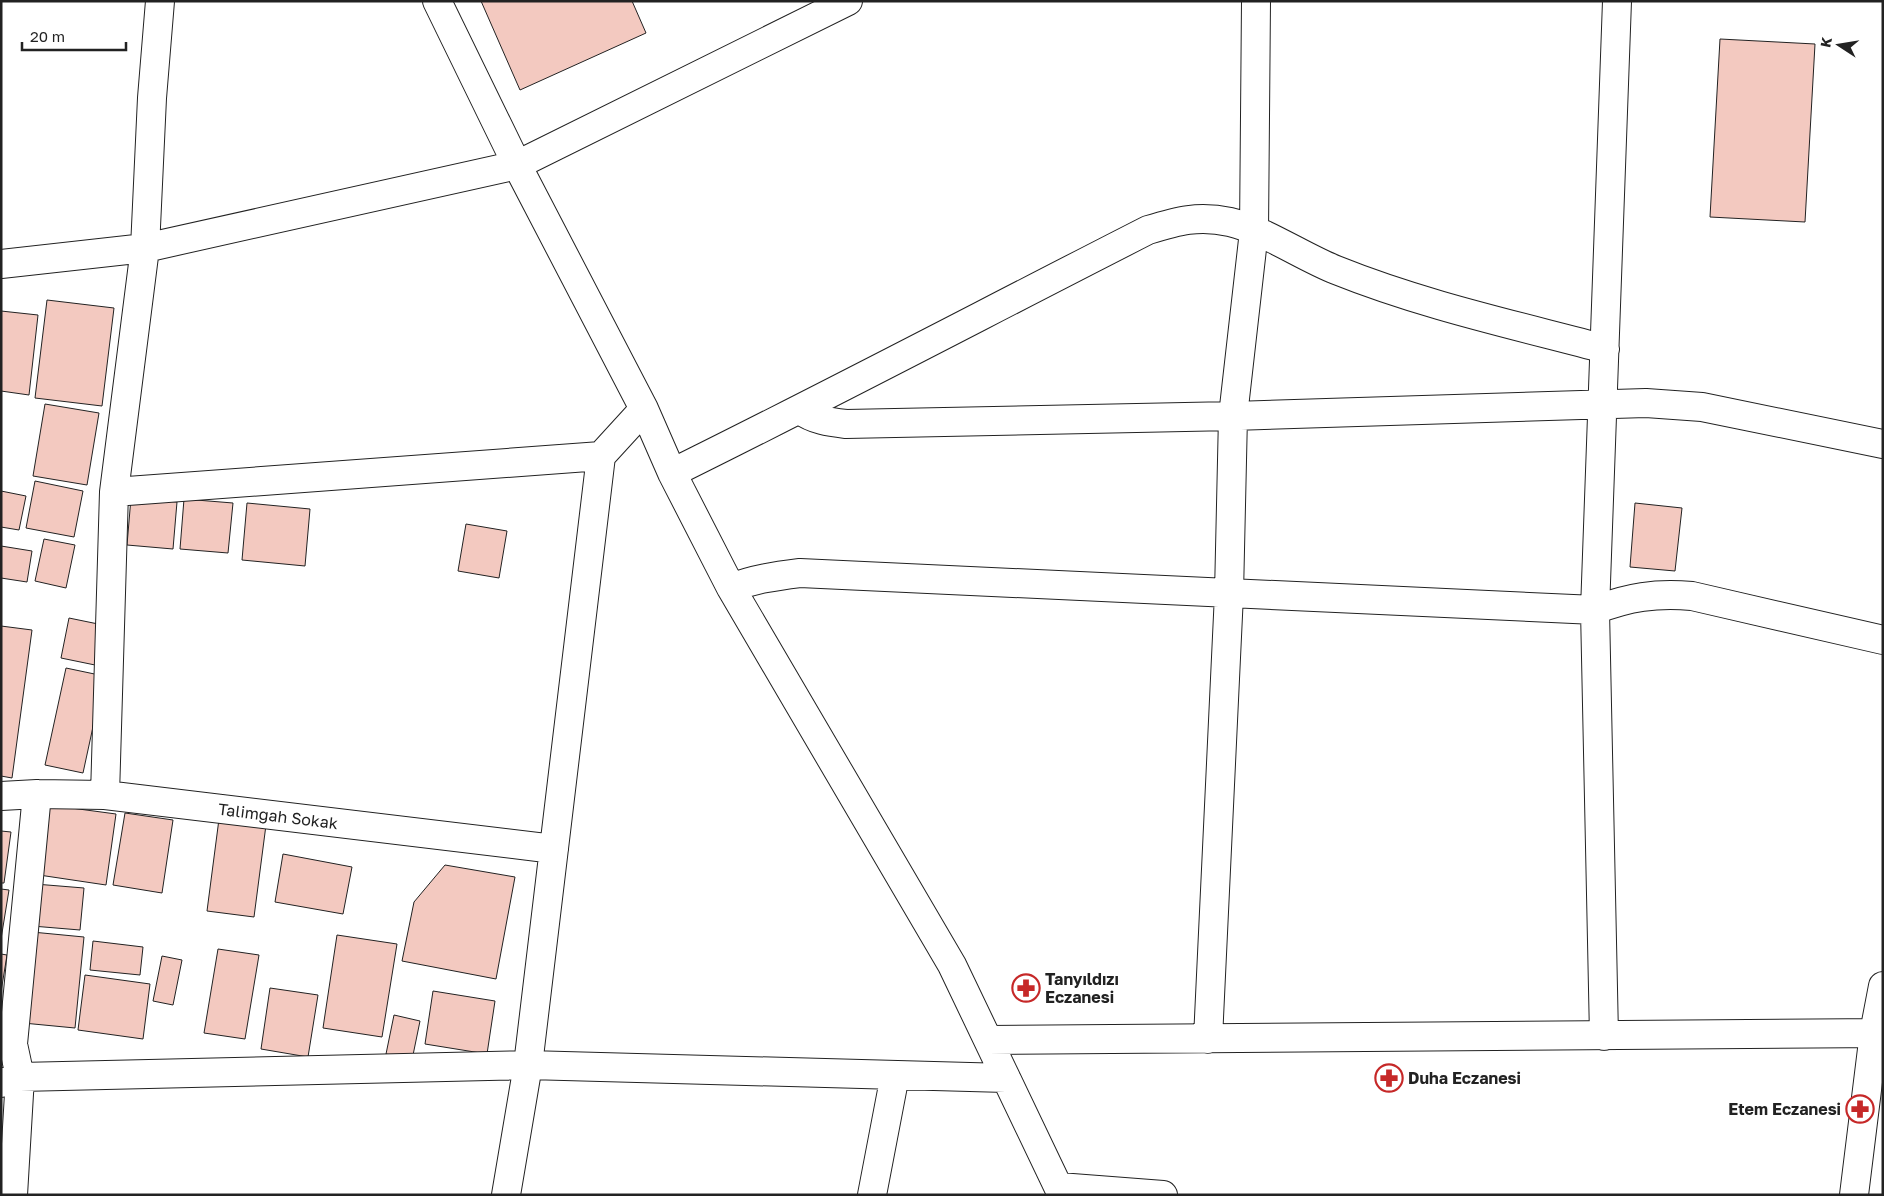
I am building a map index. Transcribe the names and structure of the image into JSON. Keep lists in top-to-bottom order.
{
  "streets": {
    "street": ["Talimgah Sokak"]
  },
  "places": {
    "pharmacy": ["Tanyıldızı Eczanesi", "Duha Eczanesi", "Etem Eczanesi"]
  },
  "scale_bar": "20 m",
  "north": "left"
}
